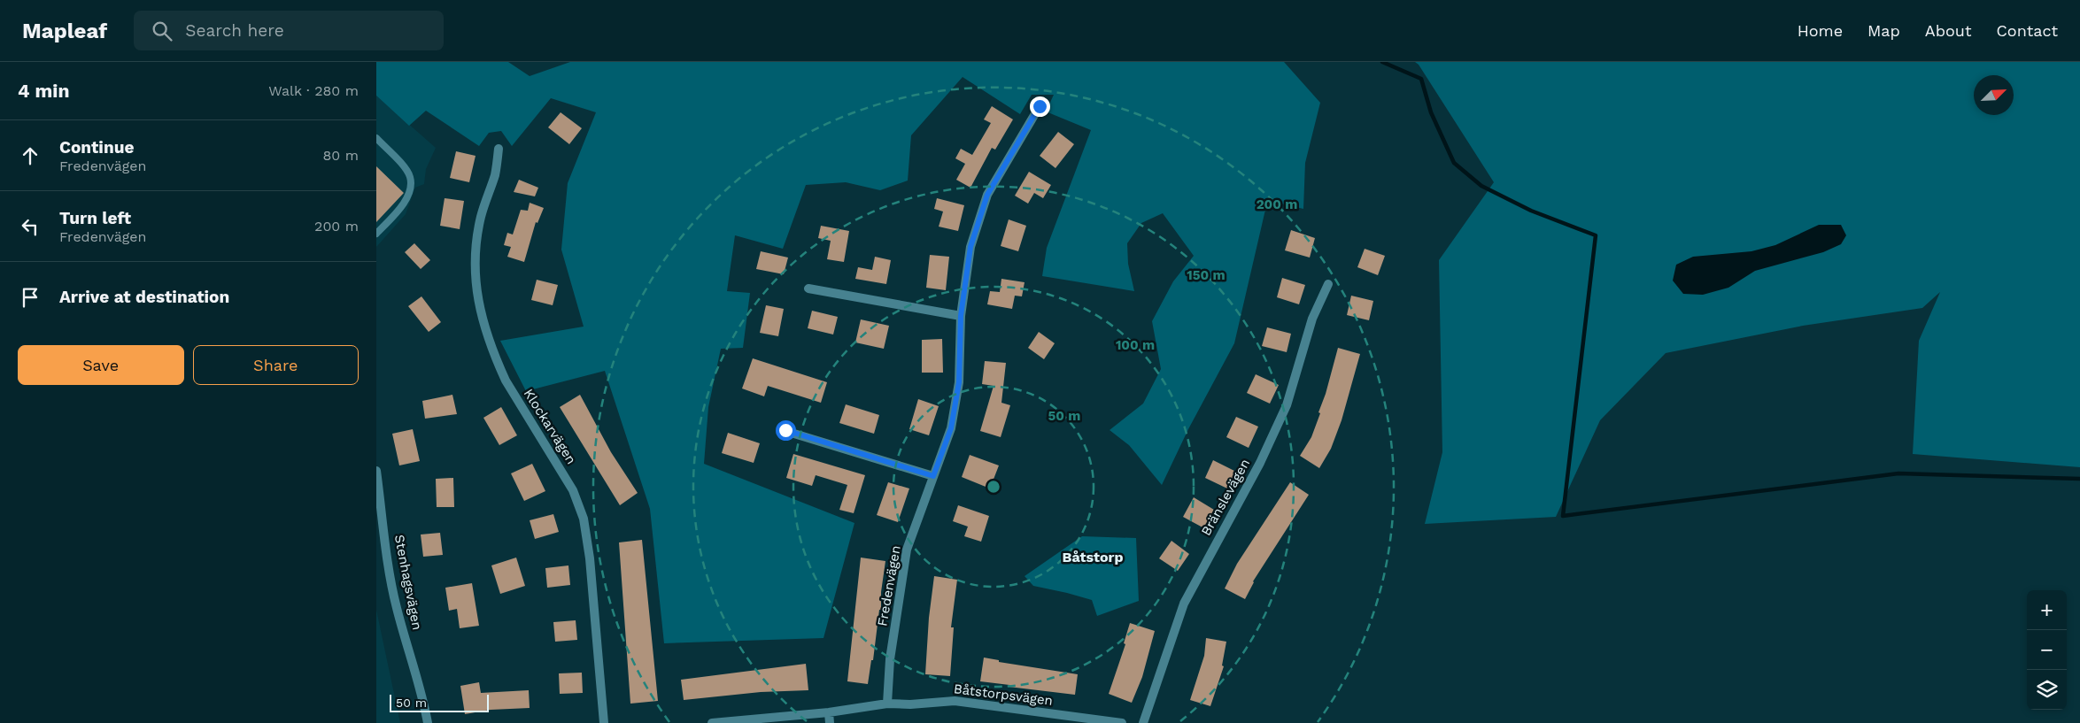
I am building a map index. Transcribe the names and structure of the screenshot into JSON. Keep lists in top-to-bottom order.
{
  "streets": {
    "street": [
      "Klockarvägen",
      "Bränslevägen",
      "Stenhagsvägen",
      "Fredenvägen",
      "Båtstorpsvägen"
    ]
  },
  "crossings": [
    ["Fredenvägen", "Båtstorpsvägen"]
  ],
  "districts": ["Båtstorp"],
  "scale_bar": "50 m",
  "north": "top right",
  "page": {
    "header": "Mapleaf",
    "search": "Search here",
    "nav": [
      "Home",
      "Map",
      "About",
      "Contact"
    ],
    "heading": ["4 min", "Walk · 280 m"],
    "list": [
      ["Continue", "Fredenvägen", "80 m"],
      ["Turn left", "Fredenvägen", "200 m"],
      "Arrive at destination"
    ],
    "buttons": ["Save", "Share"],
    "map_buttons": ["+", "−"],
    "scale": "50 m"
  },
  "rings": [
    "200 m",
    "150 m",
    "100 m",
    "50 m"
  ]
}
